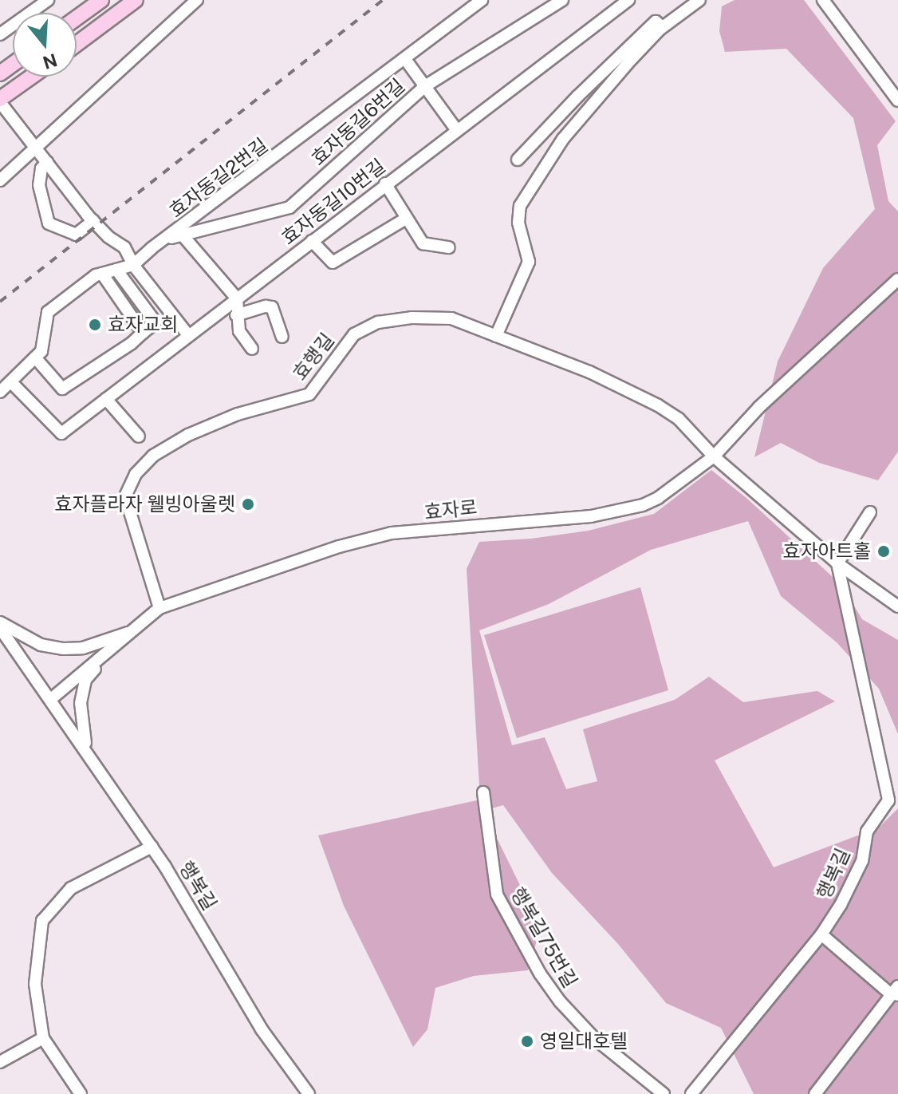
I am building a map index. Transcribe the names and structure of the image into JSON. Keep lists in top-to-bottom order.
{
  "streets": {
    "street": [
      "효자동길6번길",
      "효자동길2번길",
      "효자동길10번길",
      "효행길",
      "효자로",
      "행복길",
      "행복길75번길"
    ]
  },
  "crossings": [
    ["효자동길6번길", "효자동길2번길"],
    ["효자동길2번길", "효자동길10번길"],
    ["효행길", "효자로"],
    ["효자로", "행복길"]
  ],
  "places": [
    "효자교회",
    "효자플라자 웰빙아울렛",
    "효자아트홀",
    "영일대호텔"
  ],
  "north": "bottom"
}
